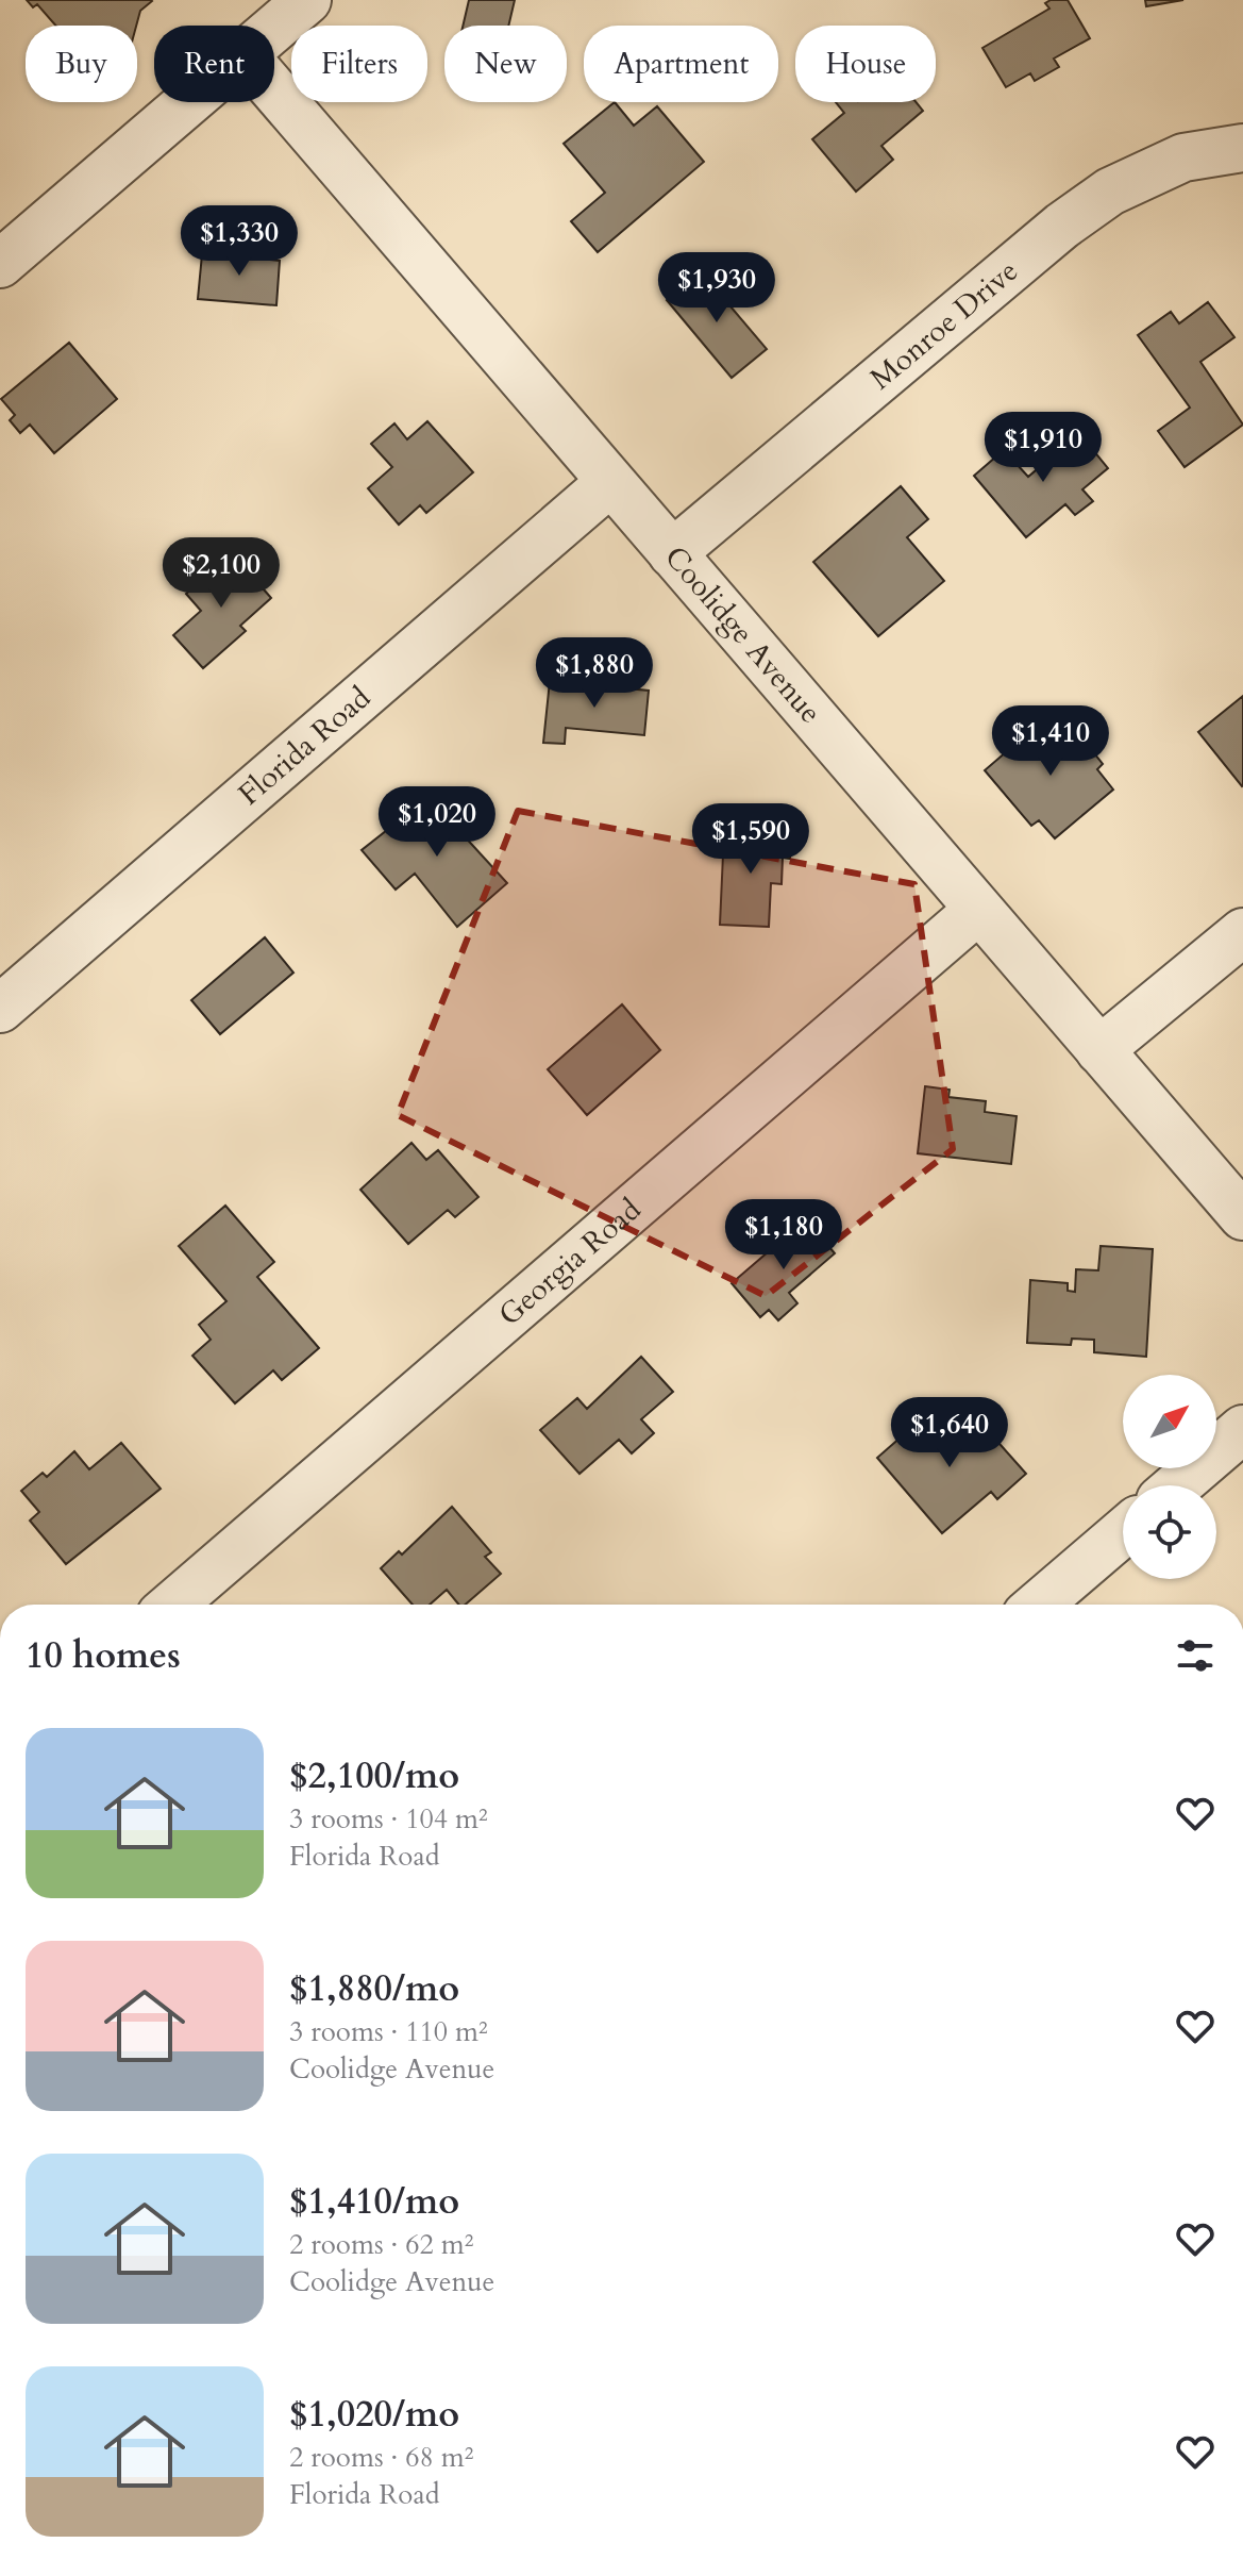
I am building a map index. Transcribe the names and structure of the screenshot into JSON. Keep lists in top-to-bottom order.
{
  "streets": {
    "street": [
      "Monroe Drive",
      "Coolidge Avenue",
      "Florida Road",
      "Georgia Road"
    ]
  },
  "crossings": [
    ["Monroe Drive", "Coolidge Avenue"],
    ["Coolidge Avenue", "Florida Road"],
    ["Coolidge Avenue", "Georgia Road"]
  ],
  "north": "top right",
  "page": {
    "chip": [
      "Buy",
      "Rent",
      "Filters",
      "New",
      "Apartment",
      "House"
    ],
    "price": [
      "$1,330",
      "$1,930",
      "$1,910",
      "$2,100",
      "$1,880",
      "$1,410",
      "$1,020",
      "$1,590",
      "$1,180",
      "$1,640"
    ],
    "heading": "10 homes",
    "list": [
      {
        "name": "$2,100/mo",
        "note": "3 rooms · 104 m² · Florida Road"
      },
      {
        "name": "$1,880/mo",
        "note": "3 rooms · 110 m² · Coolidge Avenue"
      },
      {
        "name": "$1,410/mo",
        "note": "2 rooms · 62 m² · Coolidge Avenue"
      },
      {
        "name": "$1,020/mo",
        "note": "2 rooms · 68 m² · Florida Road"
      }
    ]
  }
}
